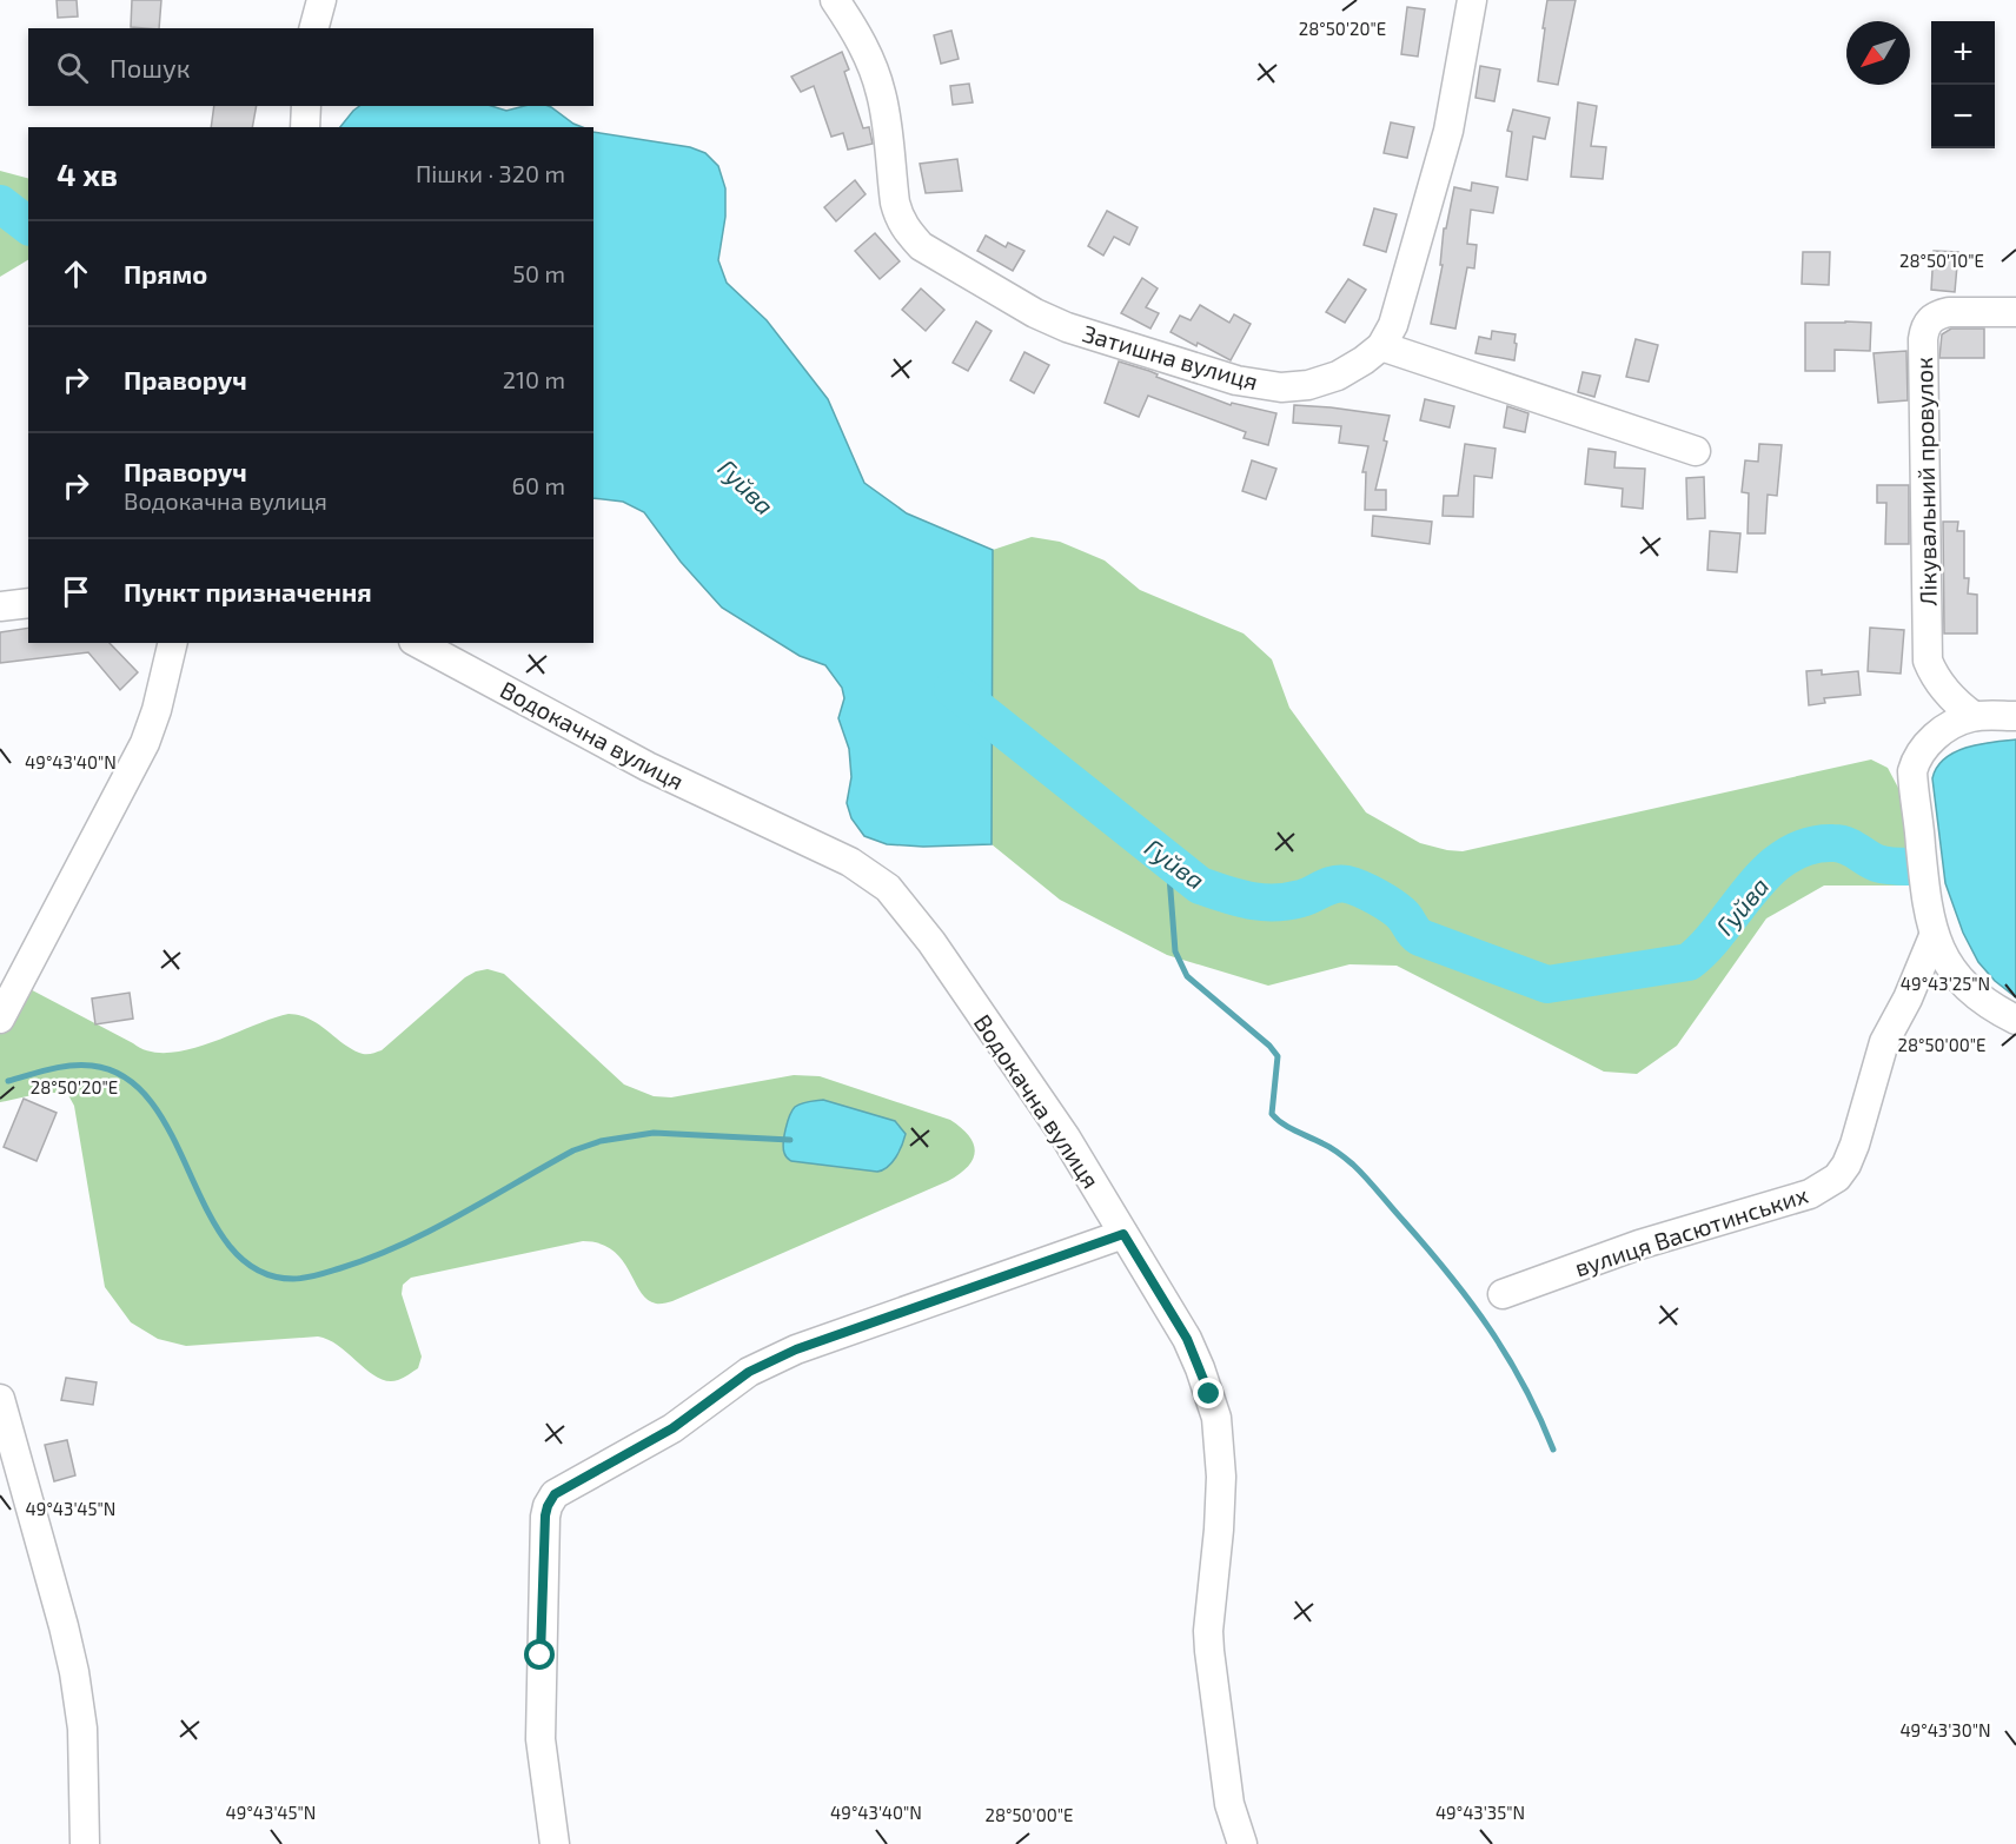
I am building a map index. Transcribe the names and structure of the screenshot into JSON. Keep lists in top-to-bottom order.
{
  "streets": {
    "street": [
      "Затишна вулиця",
      "Лікувальний провулок",
      "Водокачна вулиця",
      "вулиця Васютинських"
    ]
  },
  "water": ["Гуйва"],
  "north": "bottom left",
  "page": {
    "map_buttons": ["+", "−"],
    "search": "Пошук",
    "heading": ["4 хв", "Пішки · 320 m"],
    "list": [
      ["Прямо", "50 m"],
      ["Праворуч", "210 m"],
      ["Праворуч", "Водокачна вулиця", "60 m"],
      "Пункт призначення"
    ]
  },
  "coordinates": [
    "28°50'20\"E",
    "28°50'10\"E",
    "49°43'40\"N",
    "49°43'25\"N",
    "28°50'00\"E",
    "49°43'45\"N",
    "49°43'30\"N",
    "49°43'35\"N"
  ]
}
